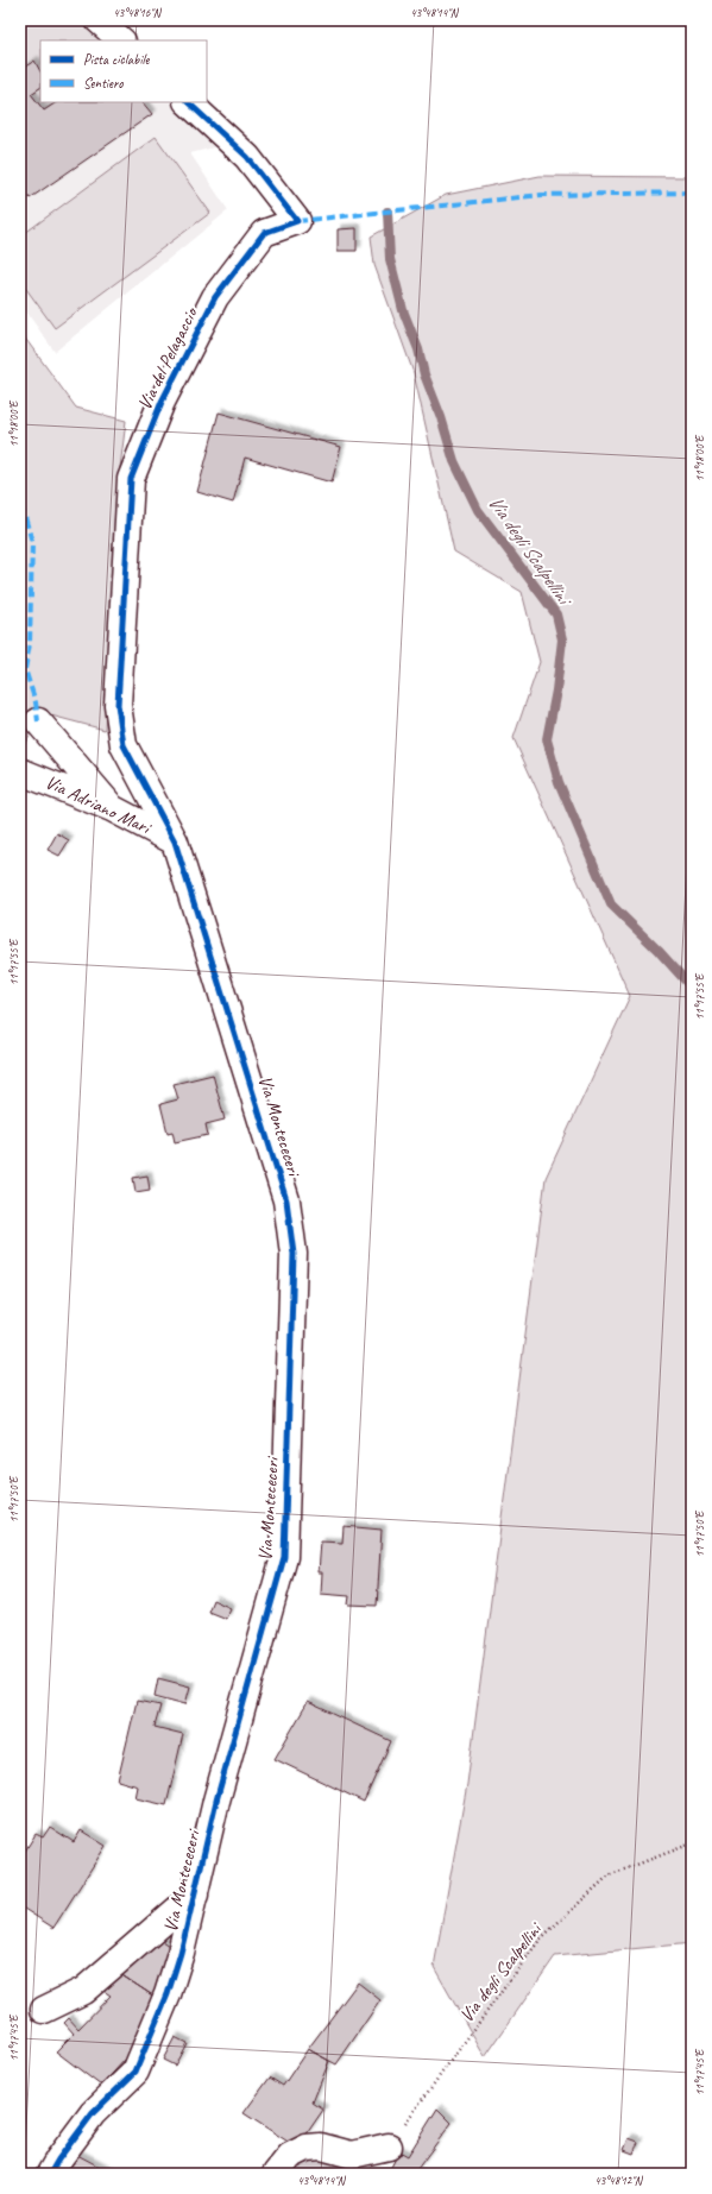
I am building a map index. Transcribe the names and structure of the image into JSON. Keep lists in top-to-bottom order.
{
  "streets": {
    "street": ["Via del Pelagaccio", "Via Adriano Mari", "Via Montececeri"],
    "path": ["Via degli Scalpellini"]
  },
  "crossings": [
    ["Via del Pelagaccio", "Via Adriano Mari"],
    ["Via del Pelagaccio", "Via Montececeri"],
    ["Via Adriano Mari", "Via Montececeri"]
  ],
  "water": ["Via degli Scalpellini"],
  "legend": ["Pista ciclabile", "Sentiero"],
  "coordinates": [
    "43°48'16\"N",
    "43°48'14\"N",
    "11°18'00\"E",
    "11°17'55\"E",
    "11°17'50\"E",
    "11°17'45\"E",
    "43°48'12\"N"
  ]
}
